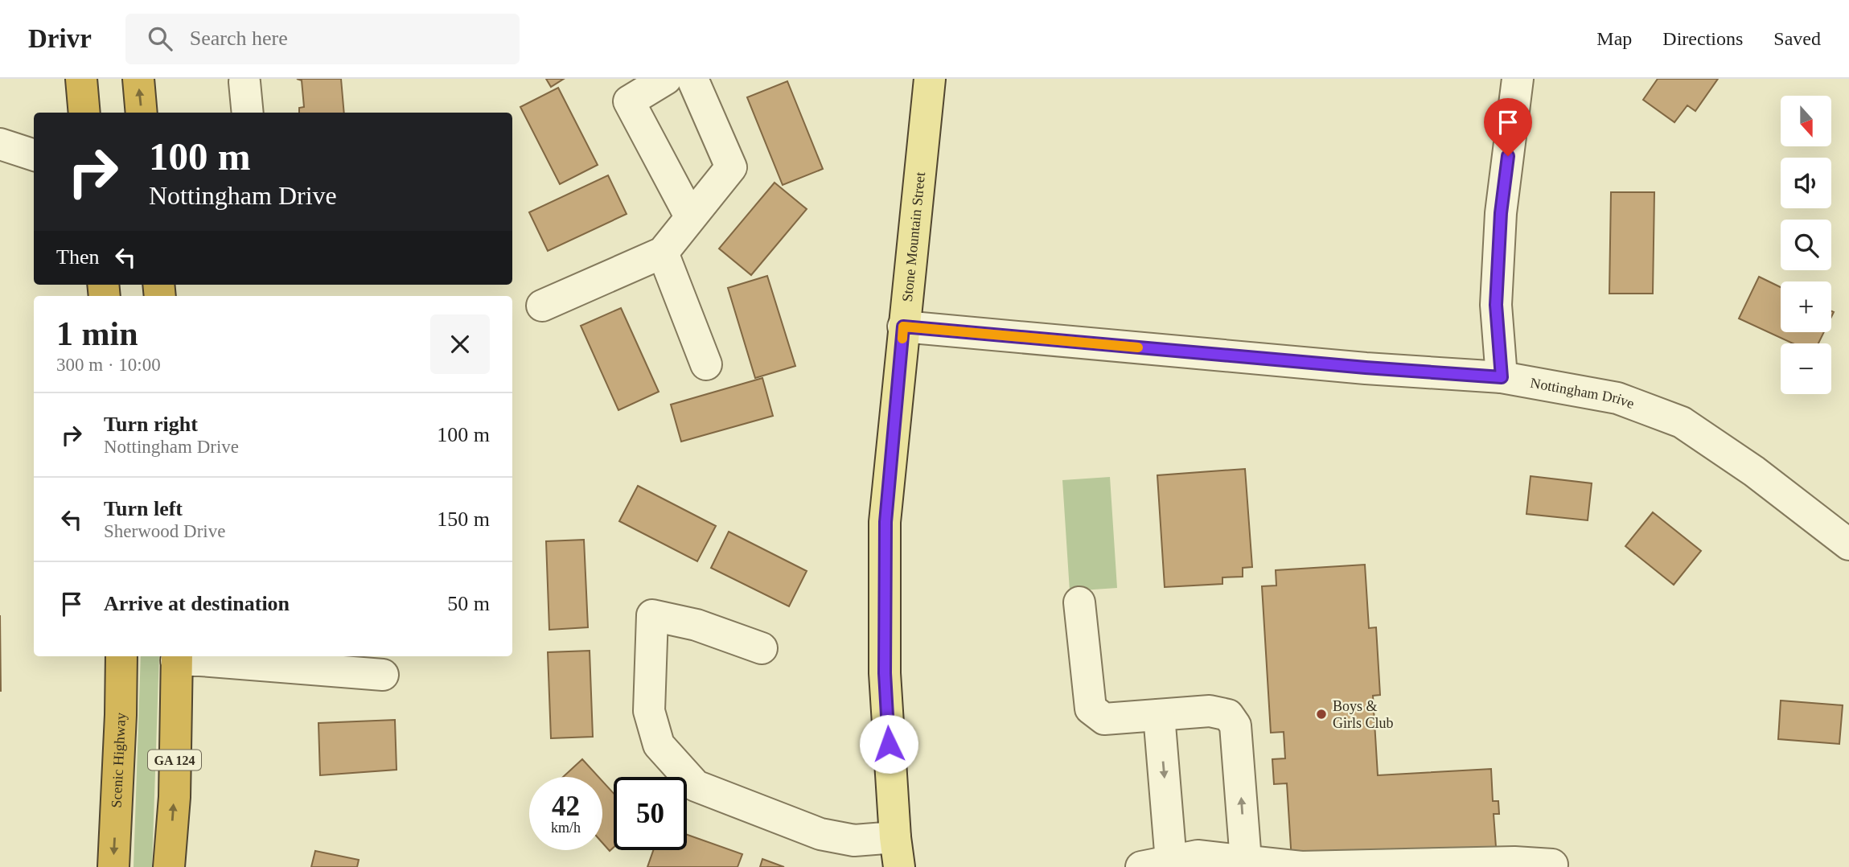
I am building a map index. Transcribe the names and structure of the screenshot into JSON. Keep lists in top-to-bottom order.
{
  "streets": {
    "highway": ["Scenic Highway", "GA 124"],
    "main road": ["Stone Mountain Street"],
    "street": ["Nottingham Drive"]
  },
  "crossings": [
    ["Stone Mountain Street", "Nottingham Drive"]
  ],
  "places": ["Boys & Girls Club"],
  "north": "bottom",
  "page": {
    "header": "Drivr",
    "search": "Search here",
    "nav": ["Map", "Directions", "Saved"],
    "map_buttons": ["+", "−"],
    "turn": ["100 m", "Nottingham Drive"],
    "then": "Then",
    "heading": ["1 min", "300 m · 10:00"],
    "list": [
      {
        "name": "Turn right",
        "note": "Nottingham Drive",
        "value": "100 m"
      },
      {
        "name": "Turn left",
        "note": "Sherwood Drive",
        "value": "150 m"
      },
      {
        "name": "Arrive at destination",
        "value": "50 m"
      }
    ],
    "speed": "42 km/h",
    "limit": "50"
  }
}
